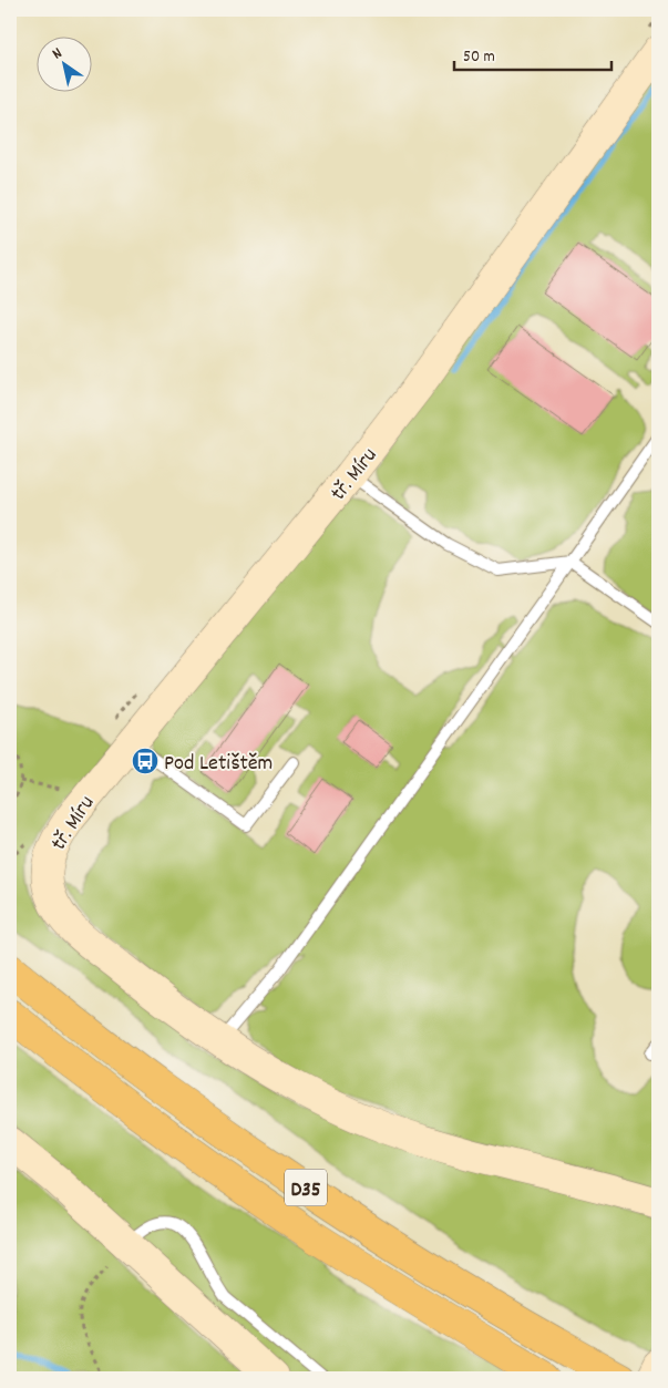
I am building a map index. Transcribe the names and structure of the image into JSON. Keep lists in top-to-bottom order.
{
  "streets": {
    "highway": ["D35"],
    "main road": ["tř. Míru"]
  },
  "places": {
    "bus stop": ["Pod Letištěm"]
  },
  "scale_bar": "50 m",
  "north": "top left"
}
